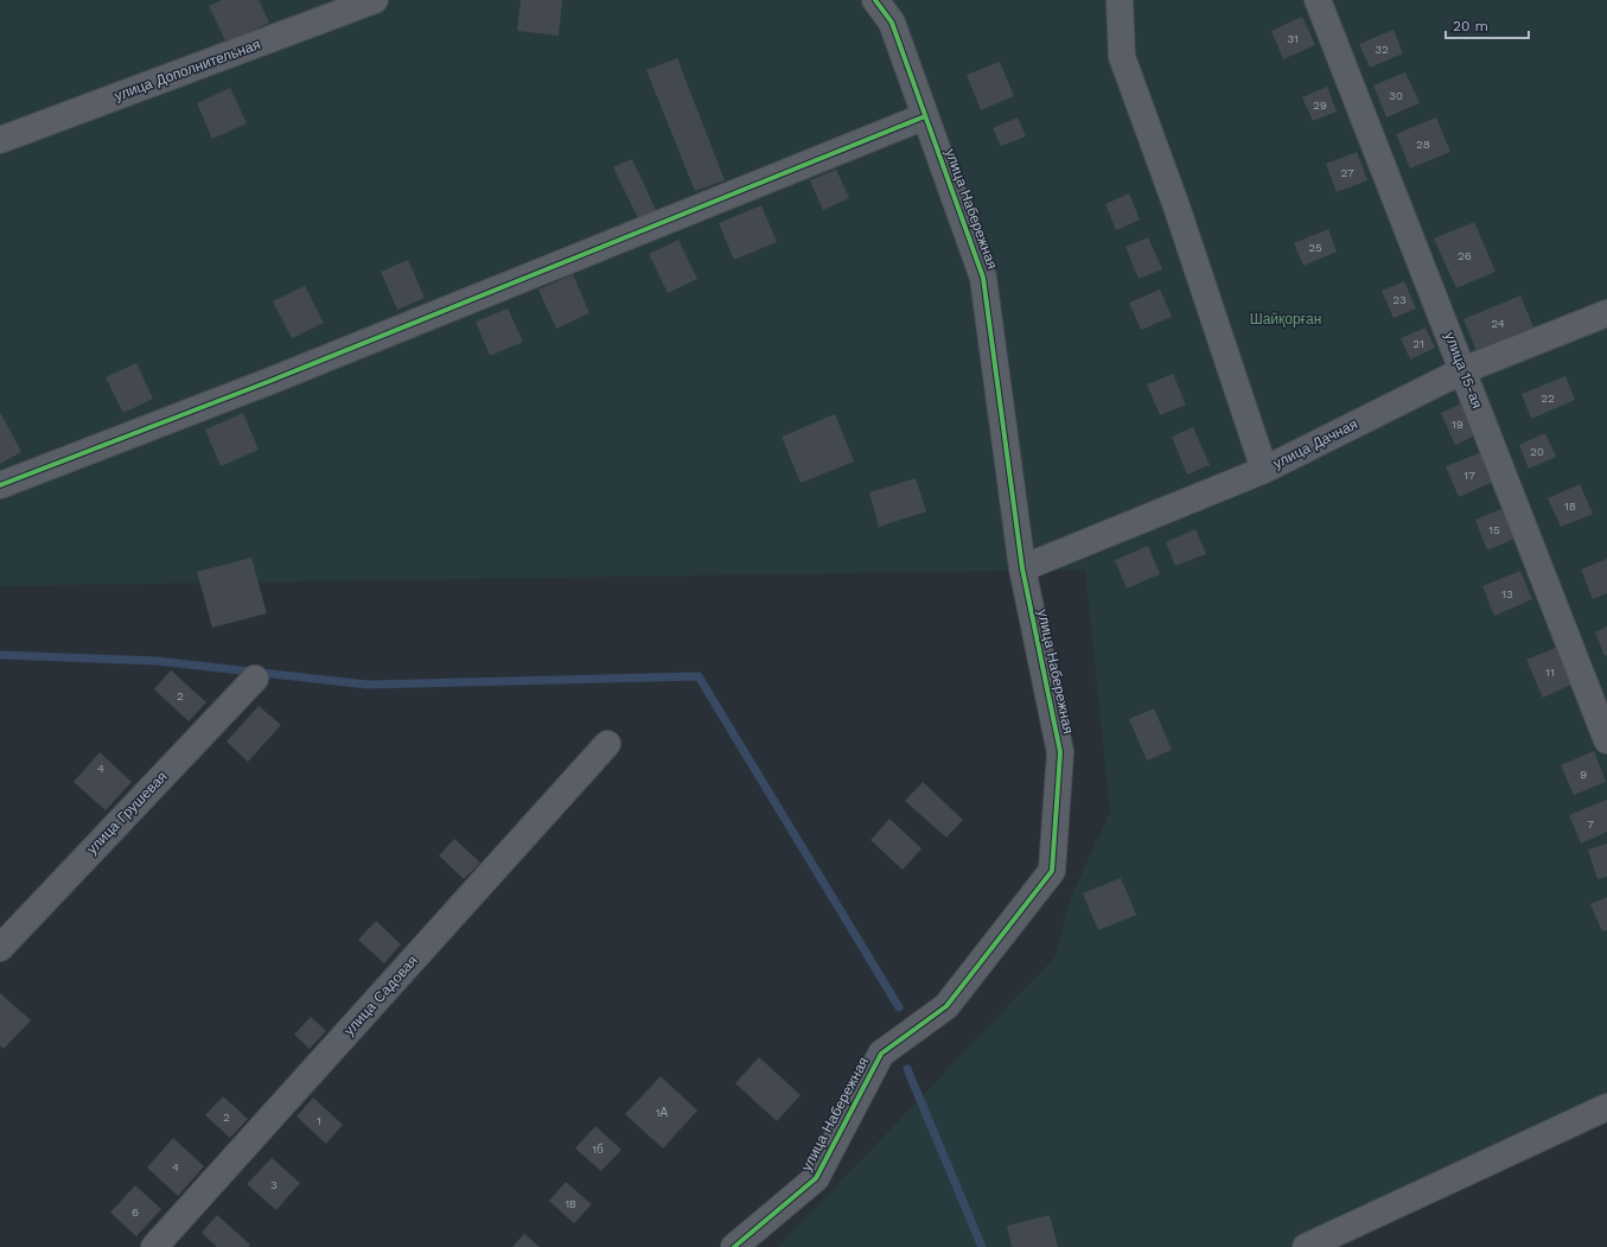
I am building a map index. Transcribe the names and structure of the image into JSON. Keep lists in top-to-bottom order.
{
  "streets": {
    "street": [
      "улица Дополнительная",
      "улица Набережная",
      "улица 15-ая",
      "улица Дачная",
      "улица Грушевая",
      "улица Садовая"
    ]
  },
  "crossings": [
    ["улица Набережная", "улица Дачная"],
    ["улица 15-ая", "улица Дачная"]
  ],
  "parks": ["Шайқорған"],
  "house_numbers": [
    "31",
    "32",
    "30",
    "29",
    "28",
    "27",
    "25",
    "26",
    "23",
    "24",
    "21",
    "22",
    "19",
    "20",
    "17",
    "18",
    "15",
    "13",
    "11",
    "2",
    "4",
    "9",
    "7",
    "1А",
    "2",
    "1",
    "1б",
    "4",
    "3",
    "1в",
    "6"
  ],
  "scale_bar": "20 m"
}
